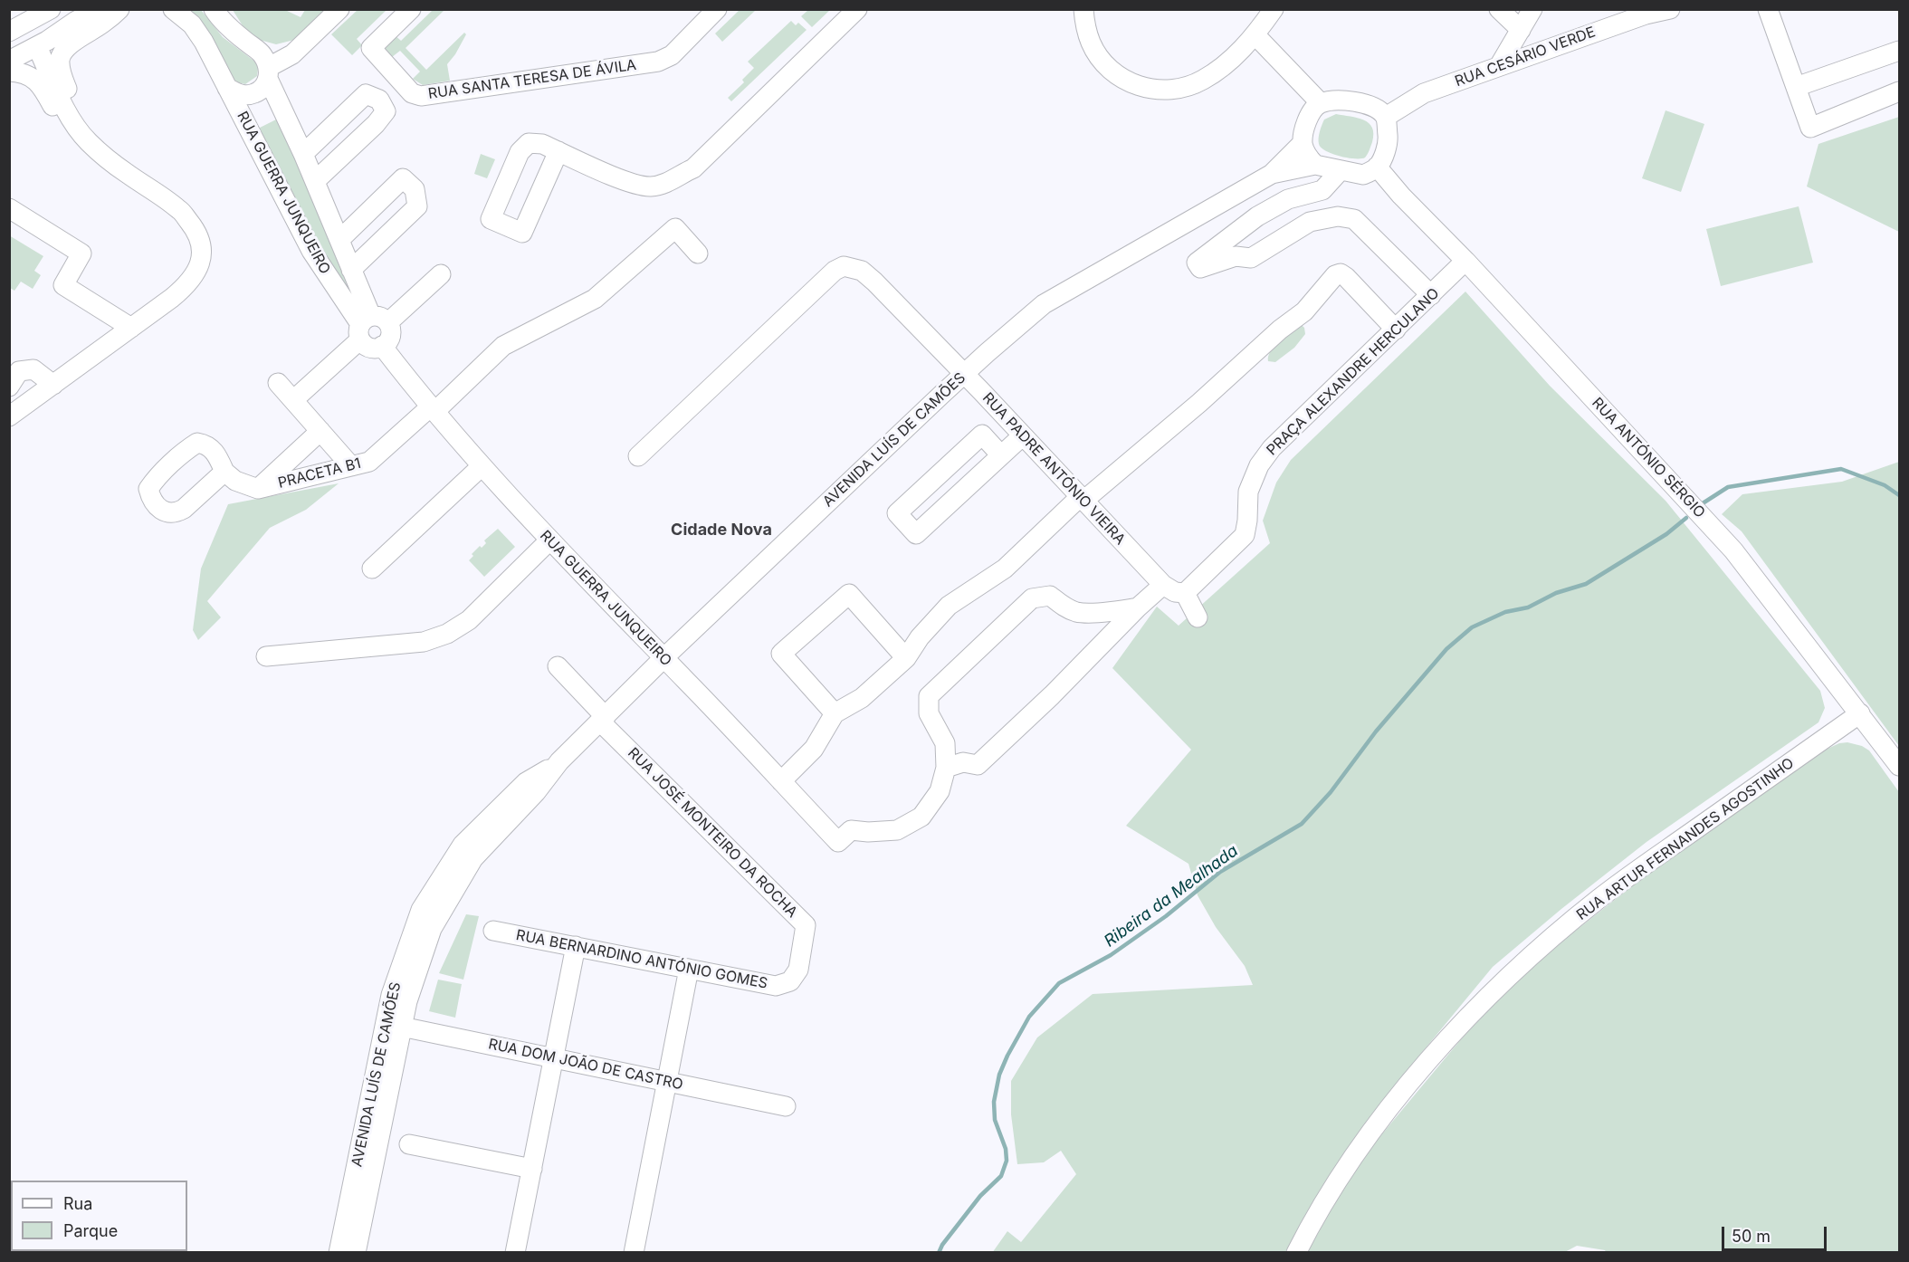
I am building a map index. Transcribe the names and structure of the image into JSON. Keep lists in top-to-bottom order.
{
  "streets": {
    "street": [
      "RUA CESÁRIO VERDE",
      "RUA SANTA TERESA DE ÁVILA",
      "RUA GUERRA JUNQUEIRO",
      "PRAÇA ALEXANDRE HERCULANO",
      "AVENIDA LUÍS DE CAMÕES",
      "RUA ANTÓNIO SÉRGIO",
      "RUA PADRE ANTÓNIO VIEIRA",
      "PRACETA B1",
      "RUA JOSÉ MONTEIRO DA ROCHA",
      "RUA ARTUR FERNANDES AGOSTINHO",
      "RUA BERNARDINO ANTÓNIO GOMES",
      "RUA DOM JOÃO DE CASTRO"
    ]
  },
  "crossings": [
    ["RUA CESÁRIO VERDE", "RUA ANTÓNIO SÉRGIO"],
    ["RUA GUERRA JUNQUEIRO", "AVENIDA LUÍS DE CAMÕES"],
    ["RUA GUERRA JUNQUEIRO", "PRACETA B1"],
    ["PRAÇA ALEXANDRE HERCULANO", "RUA ANTÓNIO SÉRGIO"],
    ["PRAÇA ALEXANDRE HERCULANO", "RUA PADRE ANTÓNIO VIEIRA"],
    ["AVENIDA LUÍS DE CAMÕES", "RUA PADRE ANTÓNIO VIEIRA"],
    ["AVENIDA LUÍS DE CAMÕES", "RUA JOSÉ MONTEIRO DA ROCHA"],
    ["AVENIDA LUÍS DE CAMÕES", "RUA DOM JOÃO DE CASTRO"],
    ["RUA ANTÓNIO SÉRGIO", "RUA ARTUR FERNANDES AGOSTINHO"],
    ["RUA JOSÉ MONTEIRO DA ROCHA", "RUA BERNARDINO ANTÓNIO GOMES"]
  ],
  "districts": ["Cidade Nova"],
  "water": ["Ribeira da Mealhada"],
  "legend": ["Rua", "Parque"],
  "scale_bar": "50 m"
}
